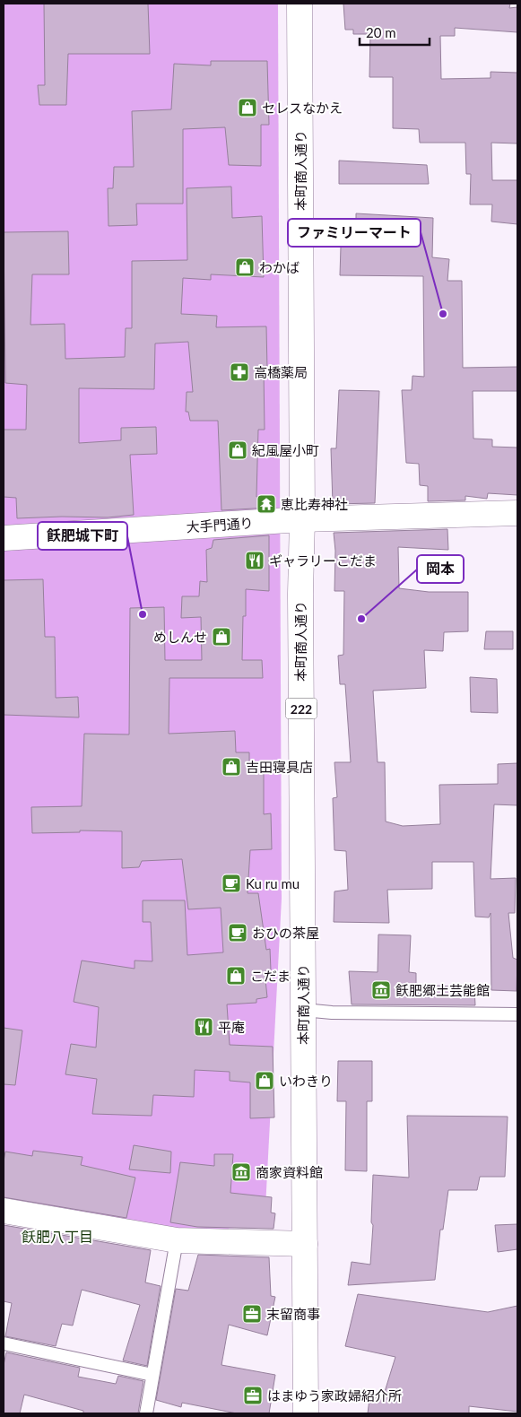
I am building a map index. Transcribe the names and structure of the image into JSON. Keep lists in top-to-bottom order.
{
  "streets": {
    "main road": ["本町商人通り", "大手門通り", "222"]
  },
  "crossings": [
    ["本町商人通り", "大手門通り"]
  ],
  "districts": ["飫肥八丁目"],
  "places": {
    "shop": [
      "セレスなかえ",
      "わかば",
      "紀風屋小町",
      "めしんせ",
      "吉田寝具店",
      "こだま",
      "いわきり"
    ],
    "other": ["ファミリーマート", "飫肥城下町", "岡本"],
    "pharmacy": ["高橋薬局"],
    "temple": ["恵比寿神社"],
    "restaurant": ["ギャラリーこだま", "平庵"],
    "cafe": ["Ku ru mu", "おひの茶屋"],
    "museum": ["飫肥郷土芸能館", "商家資料館"],
    "office": ["末留商事", "はまゆう家政婦紹介所"]
  },
  "scale_bar": "20 m"
}
